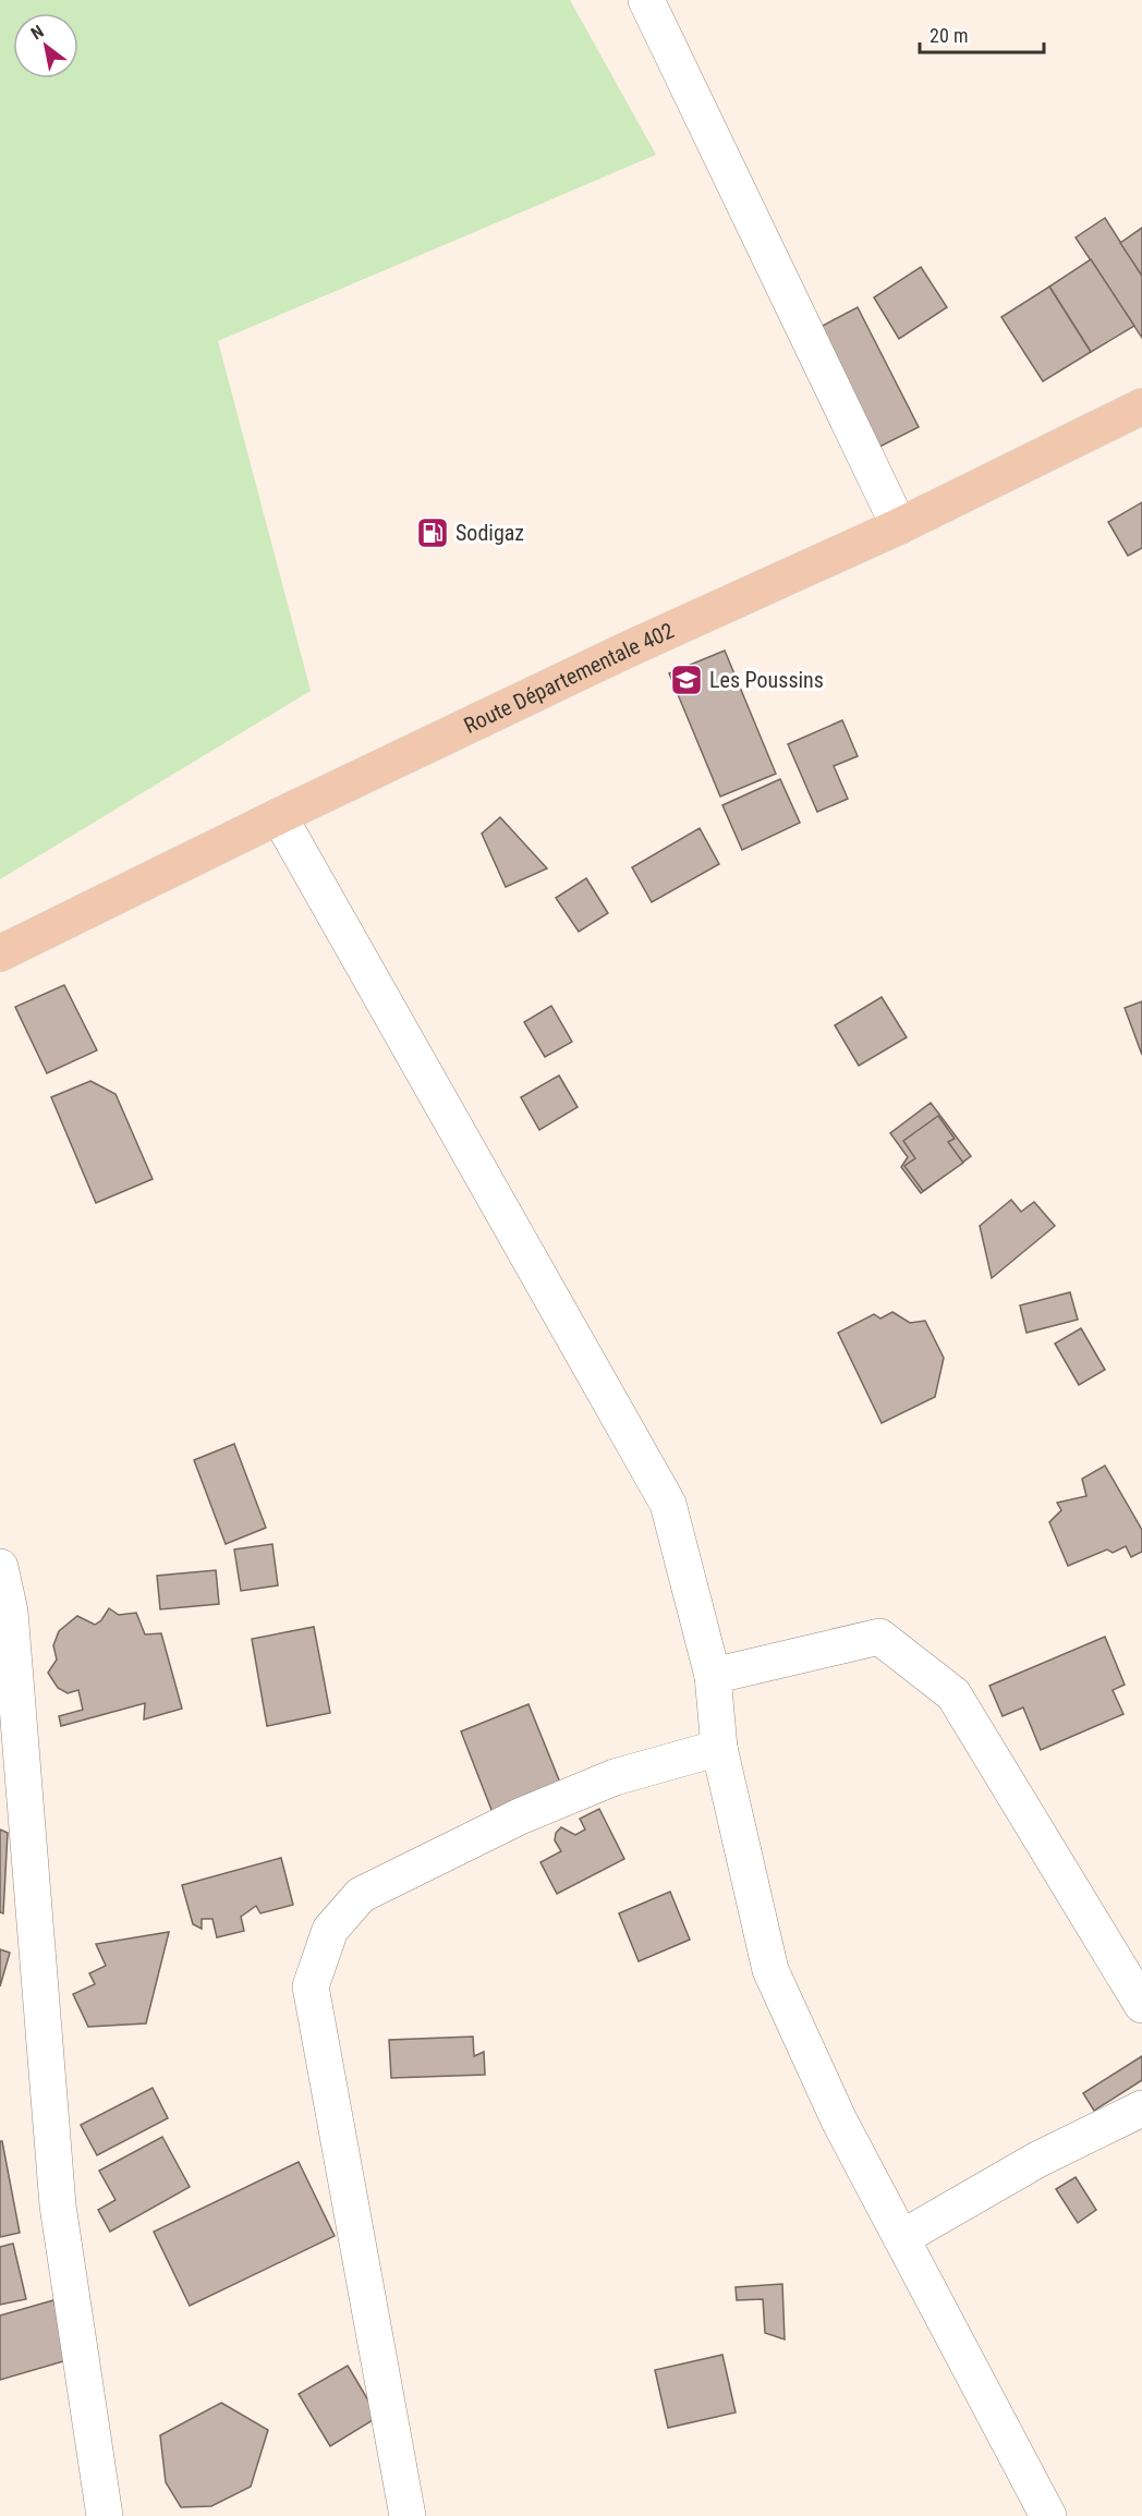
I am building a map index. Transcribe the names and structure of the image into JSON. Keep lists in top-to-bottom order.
{
  "streets": {
    "main road": ["Route Départementale 402"]
  },
  "places": {
    "fuel station": ["Sodigaz"],
    "school or university": ["Les Poussins"]
  },
  "scale_bar": "20 m",
  "north": "top left"
}
